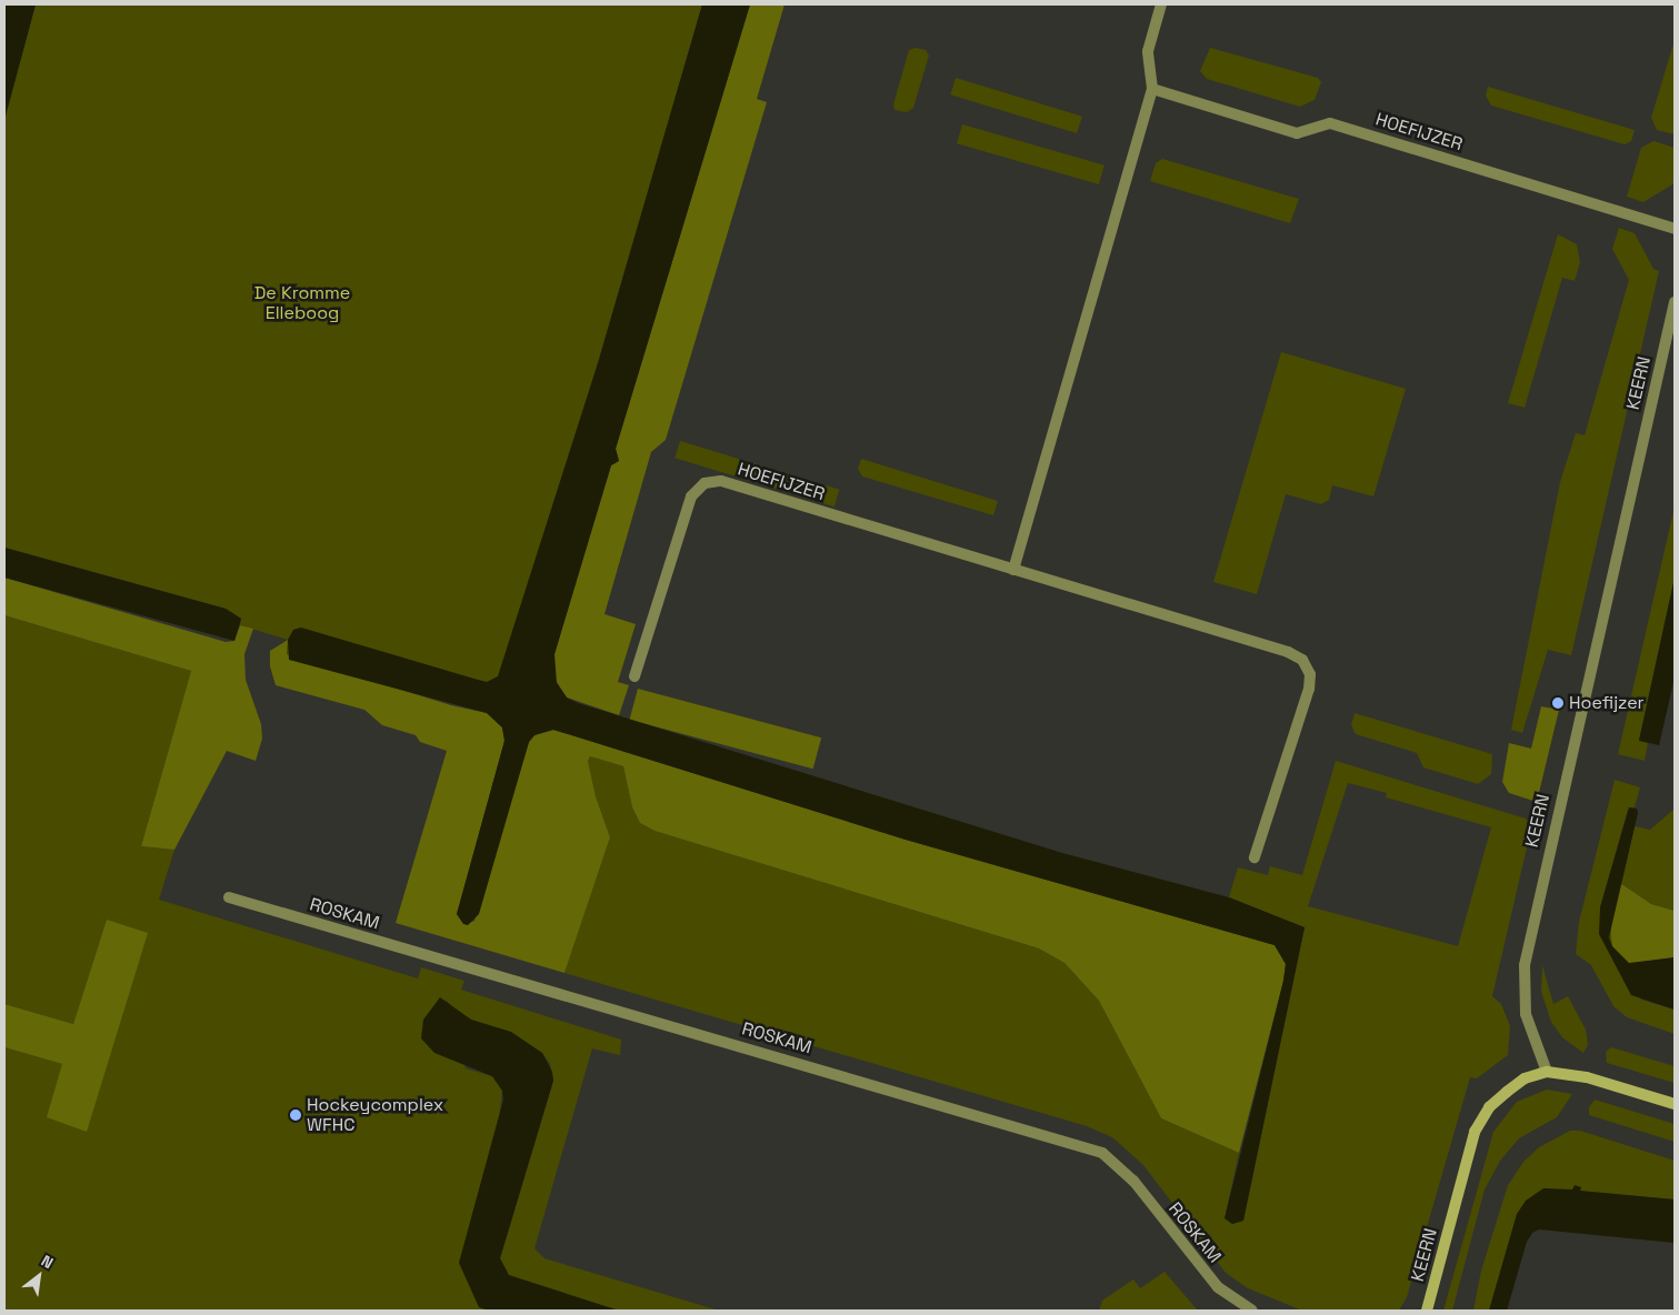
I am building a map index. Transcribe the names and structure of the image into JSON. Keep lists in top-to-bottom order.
{
  "streets": {
    "street": ["HOEFIJZER", "KEERN", "ROSKAM"]
  },
  "parks": ["De Kromme Elleboog"],
  "places": ["Hoefijzer", "Hockeycomplex WFHC"],
  "north": "top right"
}
